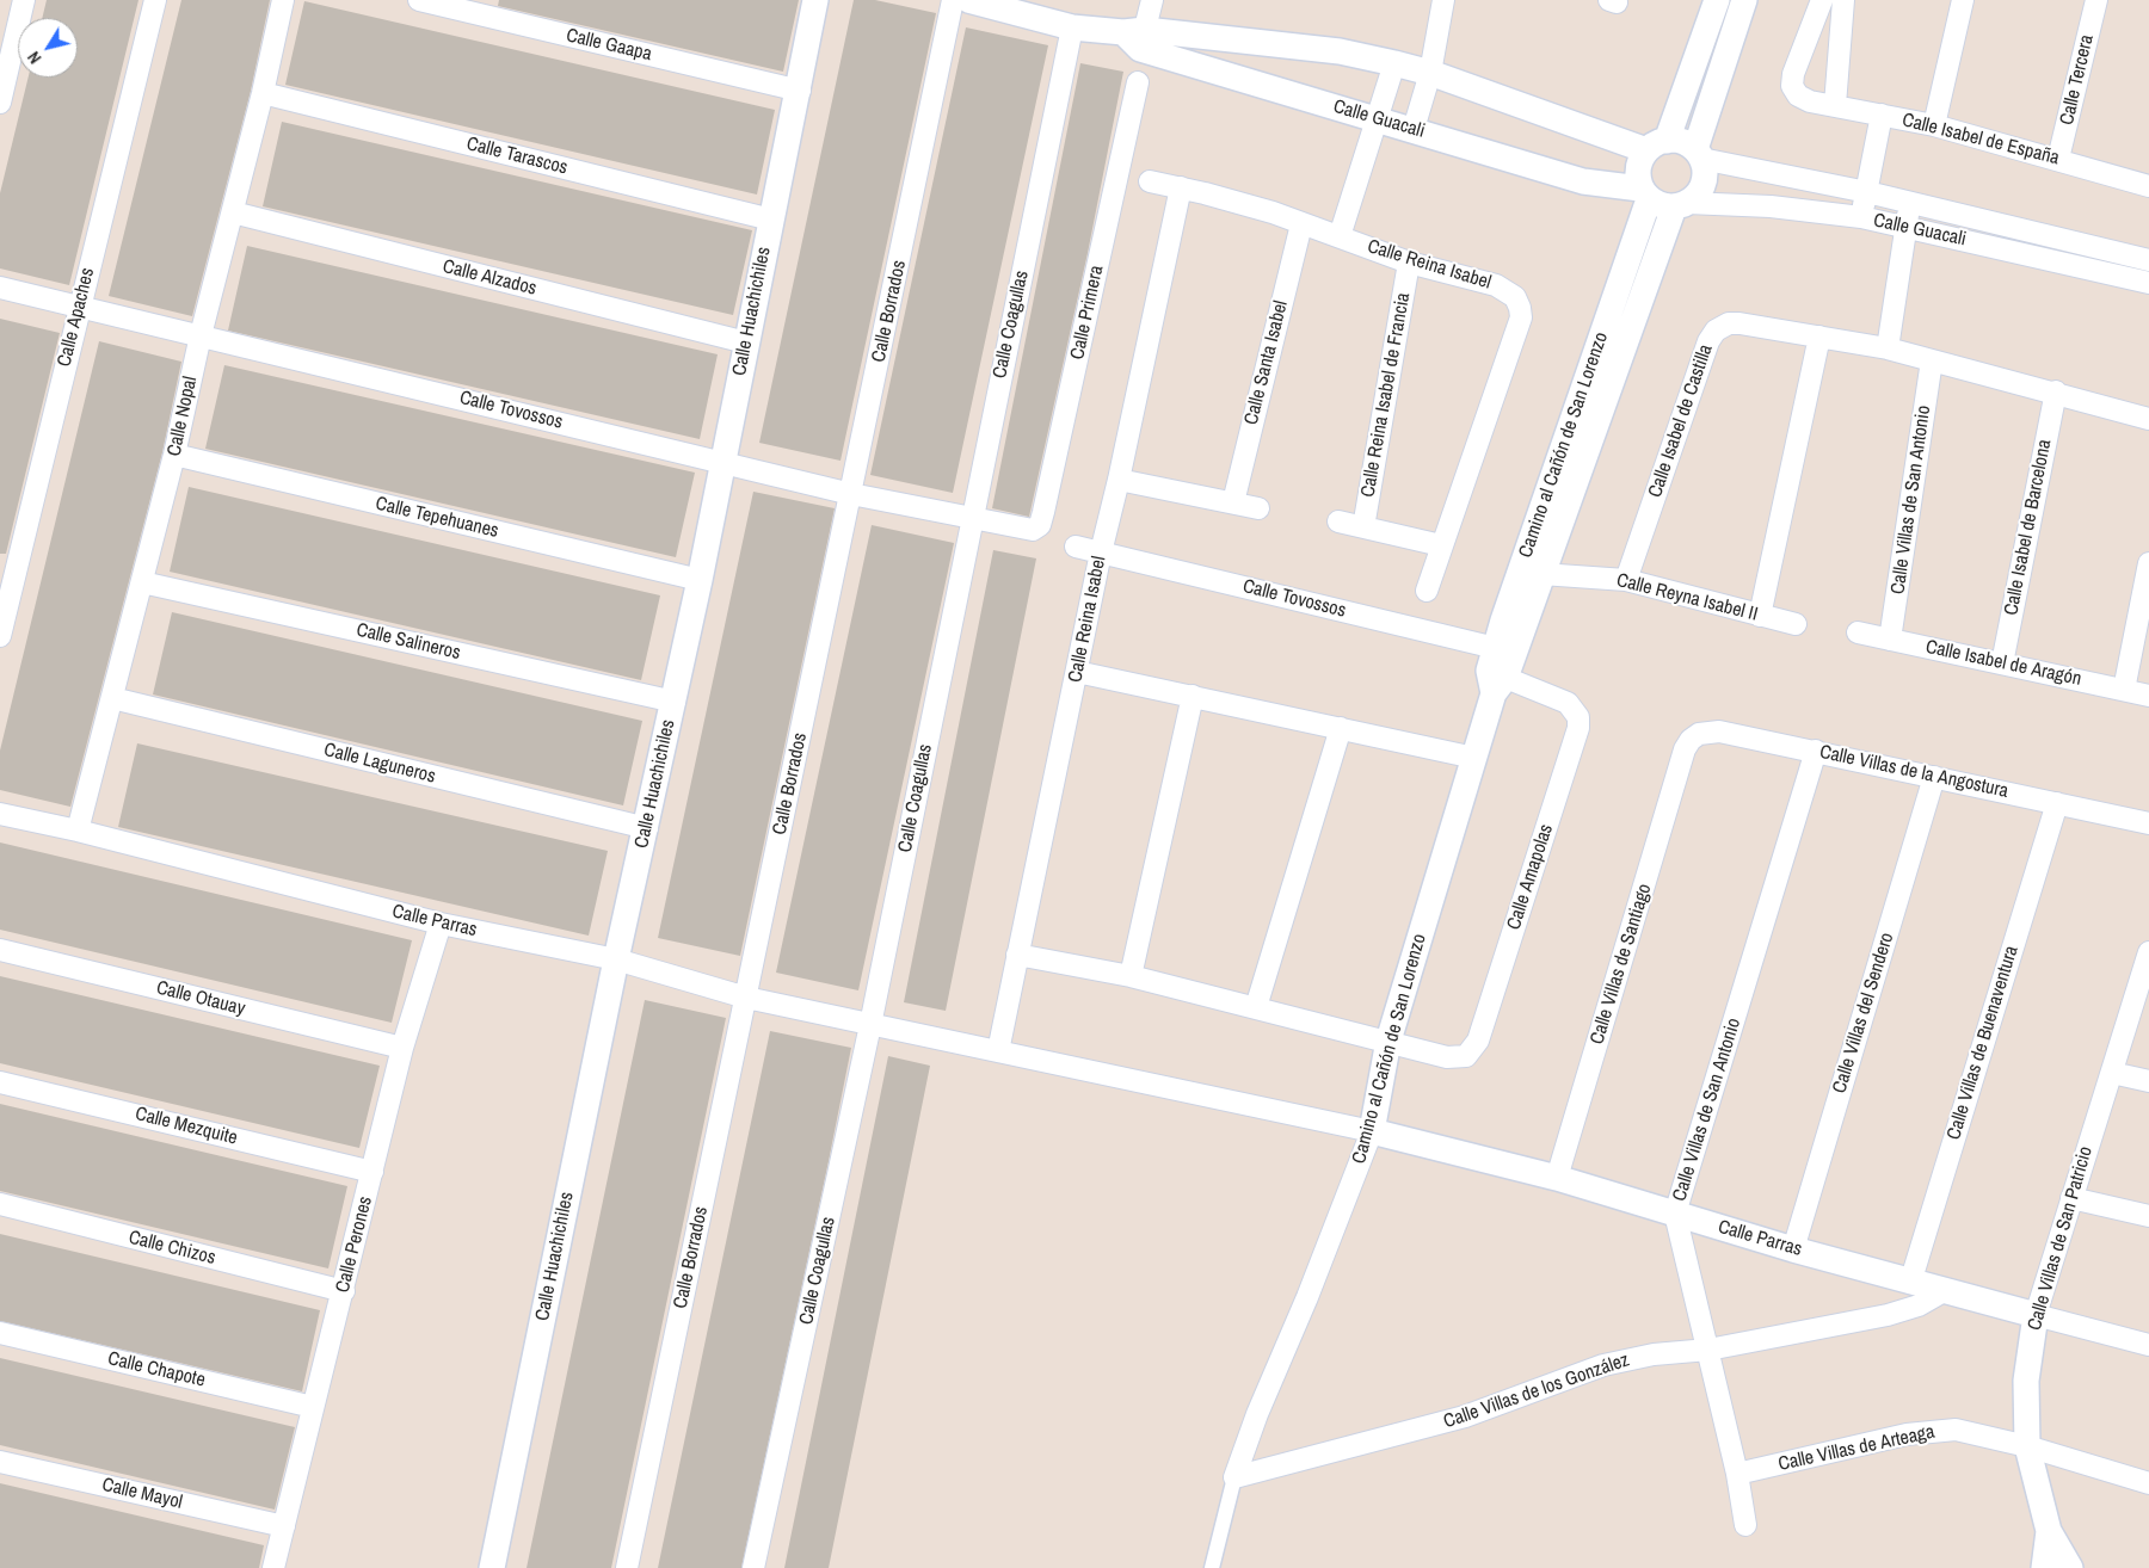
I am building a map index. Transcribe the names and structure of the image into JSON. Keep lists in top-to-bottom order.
{
  "streets": {
    "street": [
      "Calle Gaapa",
      "Calle Tercera",
      "Calle Guacali",
      "Calle Isabel de España",
      "Calle Tarascos",
      "Calle Reina Isabel",
      "Calle Alzados",
      "Calle Huachichiles",
      "Calle Borrados",
      "Calle Primera",
      "Calle Apaches",
      "Calle Coagullas",
      "Calle Santa Isabel",
      "Calle Reina Isabel de Francia",
      "Calle Tovossos",
      "Calle Nopal",
      "Calle Isabel de Castilla",
      "Camino al Cañón de San Lorenzo",
      "Calle Villas de San Antonio",
      "Calle Tepehuanes",
      "Calle Isabel de Barcelona",
      "Calle Reyna Isabel II",
      "Calle Salineros",
      "Calle Isabel de Aragón",
      "Calle Laguneros",
      "Calle Villas de la Angostura",
      "Calle Amapolas",
      "Calle Parras",
      "Calle Villas de Santiago",
      "Calle Otauay",
      "Calle Villas del Sendero",
      "Calle Villas de Buenaventura",
      "Calle Mezquite",
      "Calle Villas de San Patricio",
      "Calle Perones",
      "Calle Chizos",
      "Calle Chapote",
      "Calle Villas de los González",
      "Calle Villas de Arteaga",
      "Calle Mayol"
    ]
  },
  "crossings": [
    ["Calle Gaapa", "Calle Huachichiles"],
    ["Calle Tercera", "Calle Isabel de España"],
    ["Calle Guacali", "Calle Coagullas"],
    ["Calle Guacali", "Camino al Cañón de San Lorenzo"],
    ["Calle Tarascos", "Calle Huachichiles"],
    ["Calle Tarascos", "Calle Nopal"],
    ["Calle Reina Isabel", "Calle Santa Isabel"],
    ["Calle Reina Isabel", "Calle Reina Isabel de Francia"],
    ["Calle Reina Isabel", "Calle Tovossos"],
    ["Calle Reina Isabel", "Calle Parras"],
    ["Calle Alzados", "Calle Huachichiles"],
    ["Calle Alzados", "Calle Nopal"],
    ["Calle Huachichiles", "Calle Tovossos"],
    ["Calle Huachichiles", "Calle Tepehuanes"],
    ["Calle Huachichiles", "Calle Salineros"],
    ["Calle Huachichiles", "Calle Laguneros"],
    ["Calle Huachichiles", "Calle Parras"],
    ["Calle Borrados", "Calle Tovossos"],
    ["Calle Borrados", "Calle Parras"],
    ["Calle Primera", "Calle Tovossos"],
    ["Calle Apaches", "Calle Tovossos"],
    ["Calle Coagullas", "Calle Tovossos"],
    ["Calle Coagullas", "Calle Parras"],
    ["Calle Tovossos", "Calle Nopal"],
    ["Calle Tovossos", "Camino al Cañón de San Lorenzo"],
    ["Calle Tovossos", "Calle Amapolas"],
    ["Calle Nopal", "Calle Tepehuanes"],
    ["Calle Nopal", "Calle Salineros"],
    ["Calle Nopal", "Calle Laguneros"],
    ["Calle Nopal", "Calle Parras"],
    ["Calle Isabel de Castilla", "Calle Villas de San Antonio"],
    ["Calle Isabel de Castilla", "Calle Isabel de Barcelona"],
    ["Calle Isabel de Castilla", "Calle Reyna Isabel II"],
    ["Camino al Cañón de San Lorenzo", "Calle Reyna Isabel II"],
    ["Camino al Cañón de San Lorenzo", "Calle Amapolas"],
    ["Camino al Cañón de San Lorenzo", "Calle Parras"],
    ["Camino al Cañón de San Lorenzo", "Calle Villas de los González"],
    ["Calle Villas de San Antonio", "Calle Isabel de Aragón"],
    ["Calle Villas de San Antonio", "Calle Villas de la Angostura"],
    ["Calle Villas de San Antonio", "Calle Parras"],
    ["Calle Villas de San Antonio", "Calle Villas de los González"],
    ["Calle Villas de San Antonio", "Calle Villas de Arteaga"],
    ["Calle Isabel de Barcelona", "Calle Isabel de Aragón"],
    ["Calle Villas de la Angostura", "Calle Villas de Santiago"],
    ["Calle Villas de la Angostura", "Calle Villas del Sendero"],
    ["Calle Villas de la Angostura", "Calle Villas de Buenaventura"],
    ["Calle Parras", "Calle Villas de Santiago"],
    ["Calle Parras", "Calle Villas del Sendero"],
    ["Calle Parras", "Calle Villas de Buenaventura"],
    ["Calle Parras", "Calle Villas de San Patricio"],
    ["Calle Parras", "Calle Perones"],
    ["Calle Parras", "Calle Villas de los González"],
    ["Calle Otauay", "Calle Perones"],
    ["Calle Mezquite", "Calle Perones"],
    ["Calle Villas de San Patricio", "Calle Villas de Arteaga"],
    ["Calle Perones", "Calle Chizos"],
    ["Calle Perones", "Calle Chapote"],
    ["Calle Perones", "Calle Mayol"]
  ],
  "north": "bottom left"
}
